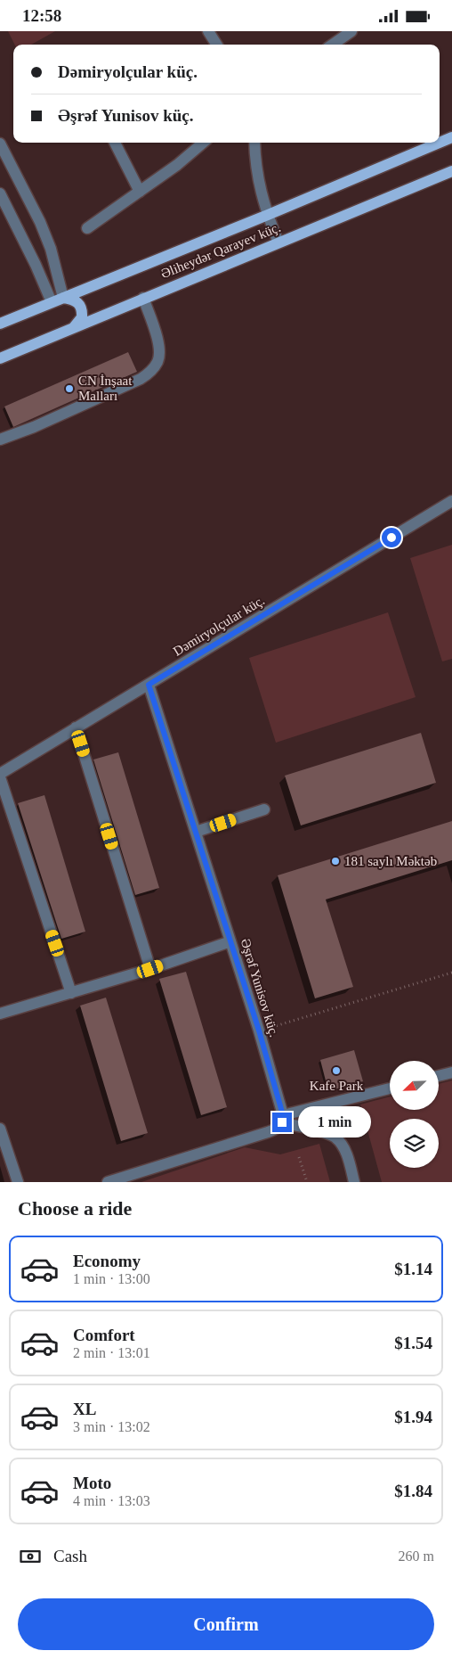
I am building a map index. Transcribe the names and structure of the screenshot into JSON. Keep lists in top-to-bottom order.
{
  "streets": {
    "main road": ["Əliheydər Qarayev küç."],
    "street": ["Dəmiryolçular küç.", "Əşrəf Yunisov küç."]
  },
  "crossings": [
    ["Dəmiryolçular küç.", "Əşrəf Yunisov küç."]
  ],
  "places": ["CN İnşaat Malları", "181 saylı Məktəb", "Kafe Park"],
  "north": "bottom left",
  "page": {
    "status": "12:58",
    "banner": ["Dəmiryolçular küç.", "Əşrəf Yunisov küç."],
    "bubble": "1 min",
    "heading": "Choose a ride",
    "list": [
      {
        "name": "Economy",
        "note": "1 min · 13:00",
        "value": "$1.14"
      },
      {
        "name": "Comfort",
        "note": "2 min · 13:01",
        "value": "$1.54"
      },
      {
        "name": "XL",
        "note": "3 min · 13:02",
        "value": "$1.94"
      },
      {
        "name": "Moto",
        "note": "4 min · 13:03",
        "value": "$1.84"
      }
    ],
    "pay": ["Cash", "260 m"],
    "buttons": "Confirm"
  }
}
